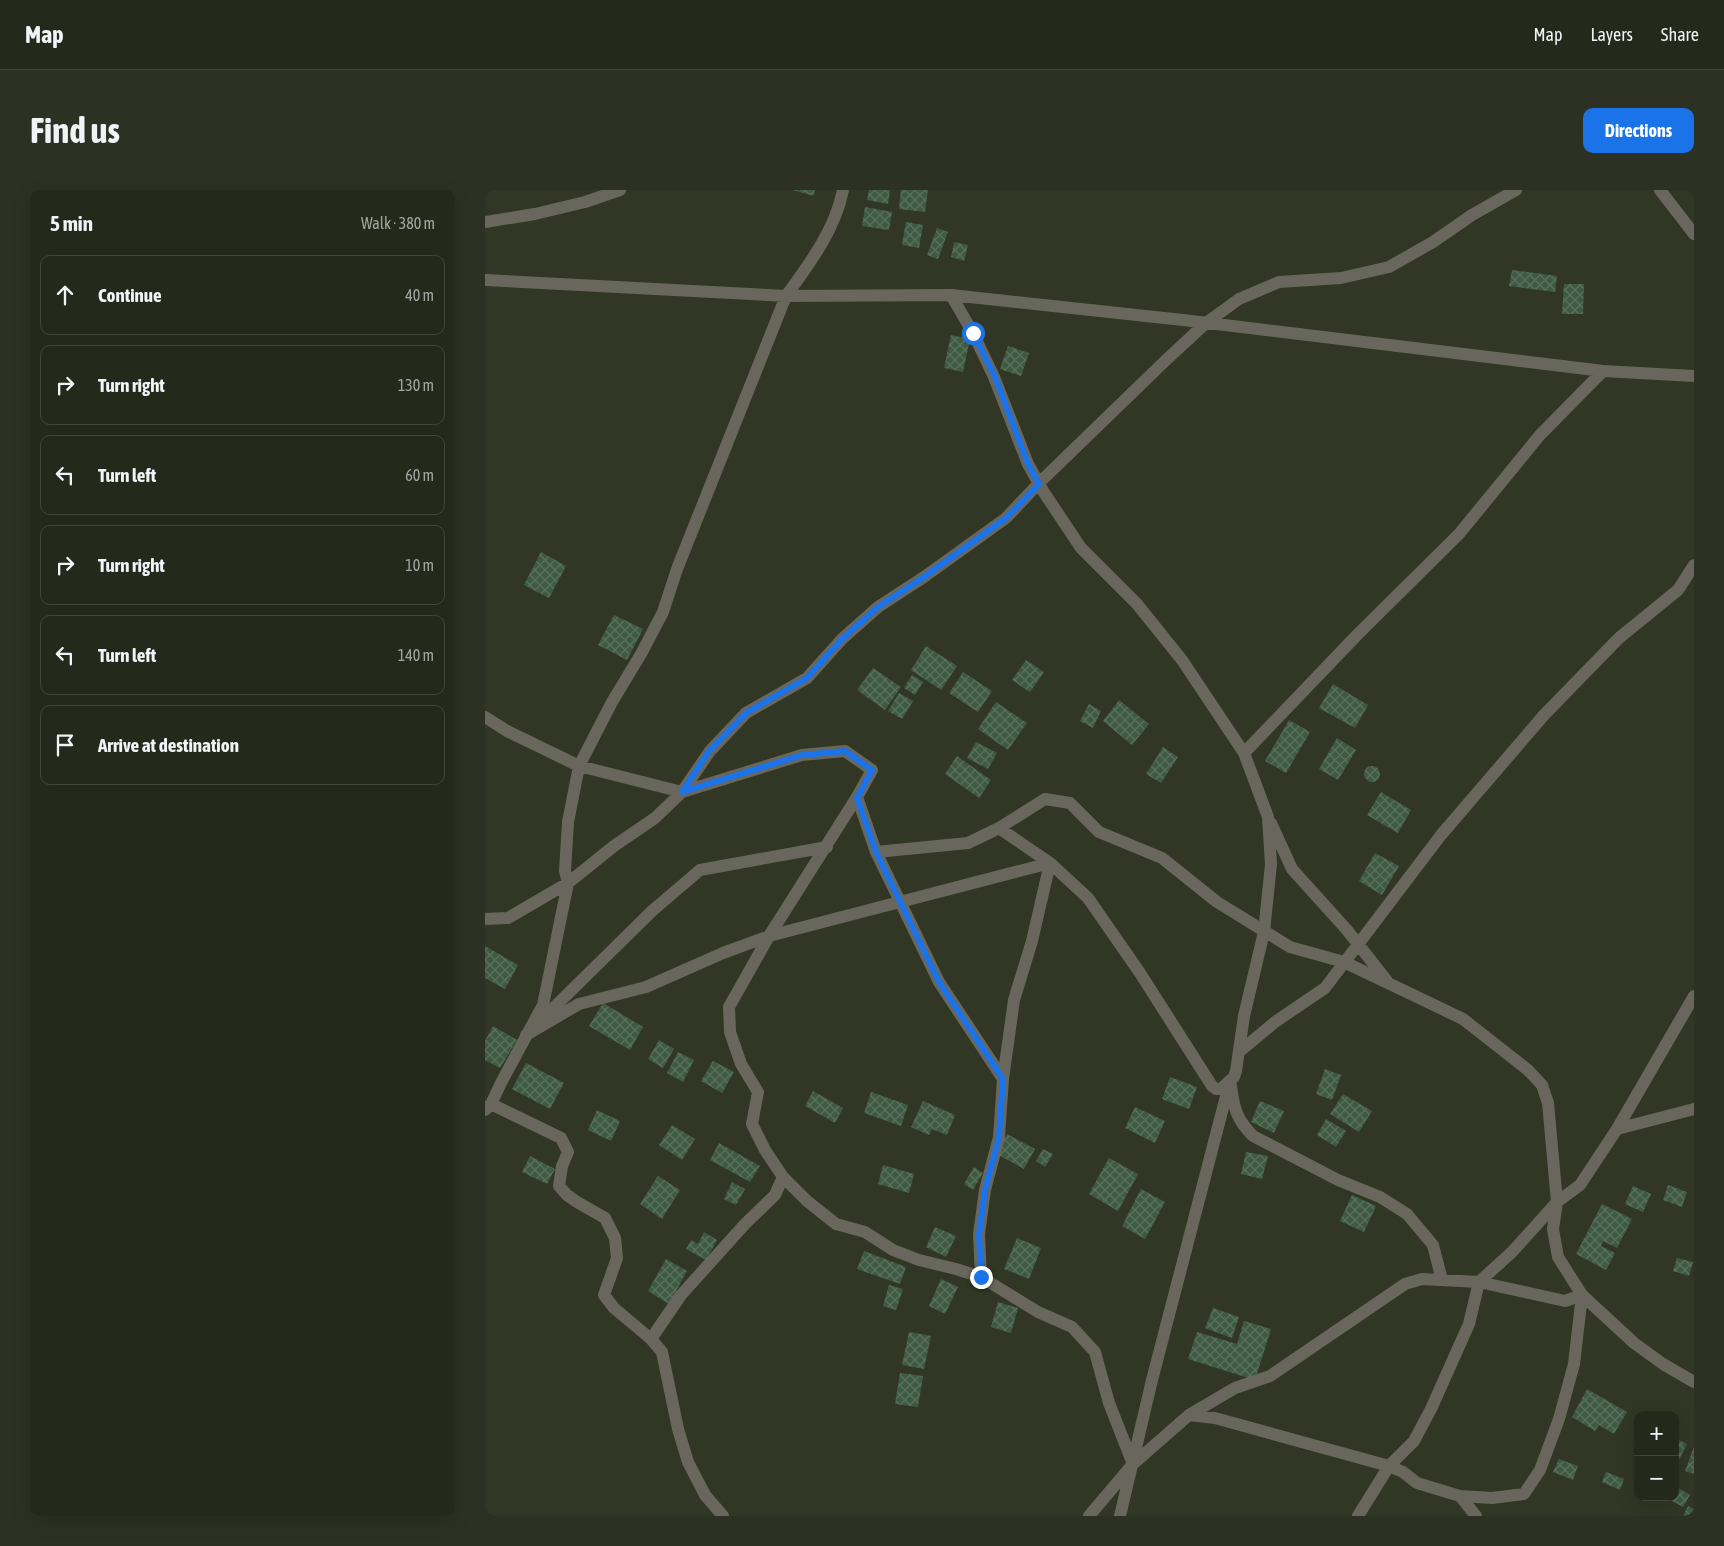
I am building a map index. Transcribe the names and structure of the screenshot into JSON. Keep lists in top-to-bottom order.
{
  "page": {
    "header": "Map",
    "nav": ["Map", "Layers", "Share"],
    "buttons": "Directions",
    "title": "Find us",
    "heading": ["5 min", "Walk · 380 m"],
    "list": [
      ["Continue", "40 m"],
      ["Turn right", "130 m"],
      ["Turn left", "60 m"],
      ["Turn right", "10 m"],
      ["Turn left", "140 m"],
      "Arrive at destination"
    ],
    "map_buttons": ["+", "−"]
  }
}
